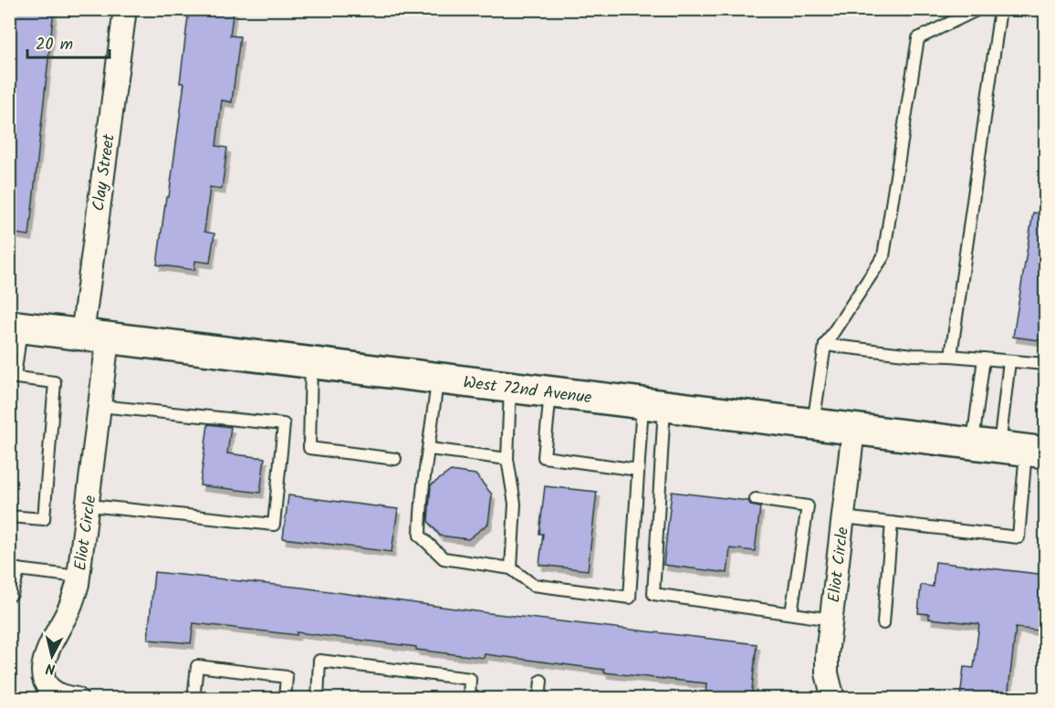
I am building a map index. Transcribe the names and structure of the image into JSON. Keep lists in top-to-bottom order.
{
  "streets": {
    "main road": ["West 72nd Avenue"],
    "street": ["Clay Street", "Eliot Circle"]
  },
  "crossings": [
    ["Clay Street", "West 72nd Avenue"],
    ["Clay Street", "Eliot Circle"],
    ["West 72nd Avenue", "Eliot Circle"]
  ],
  "scale_bar": "20 m",
  "north": "bottom"
}
